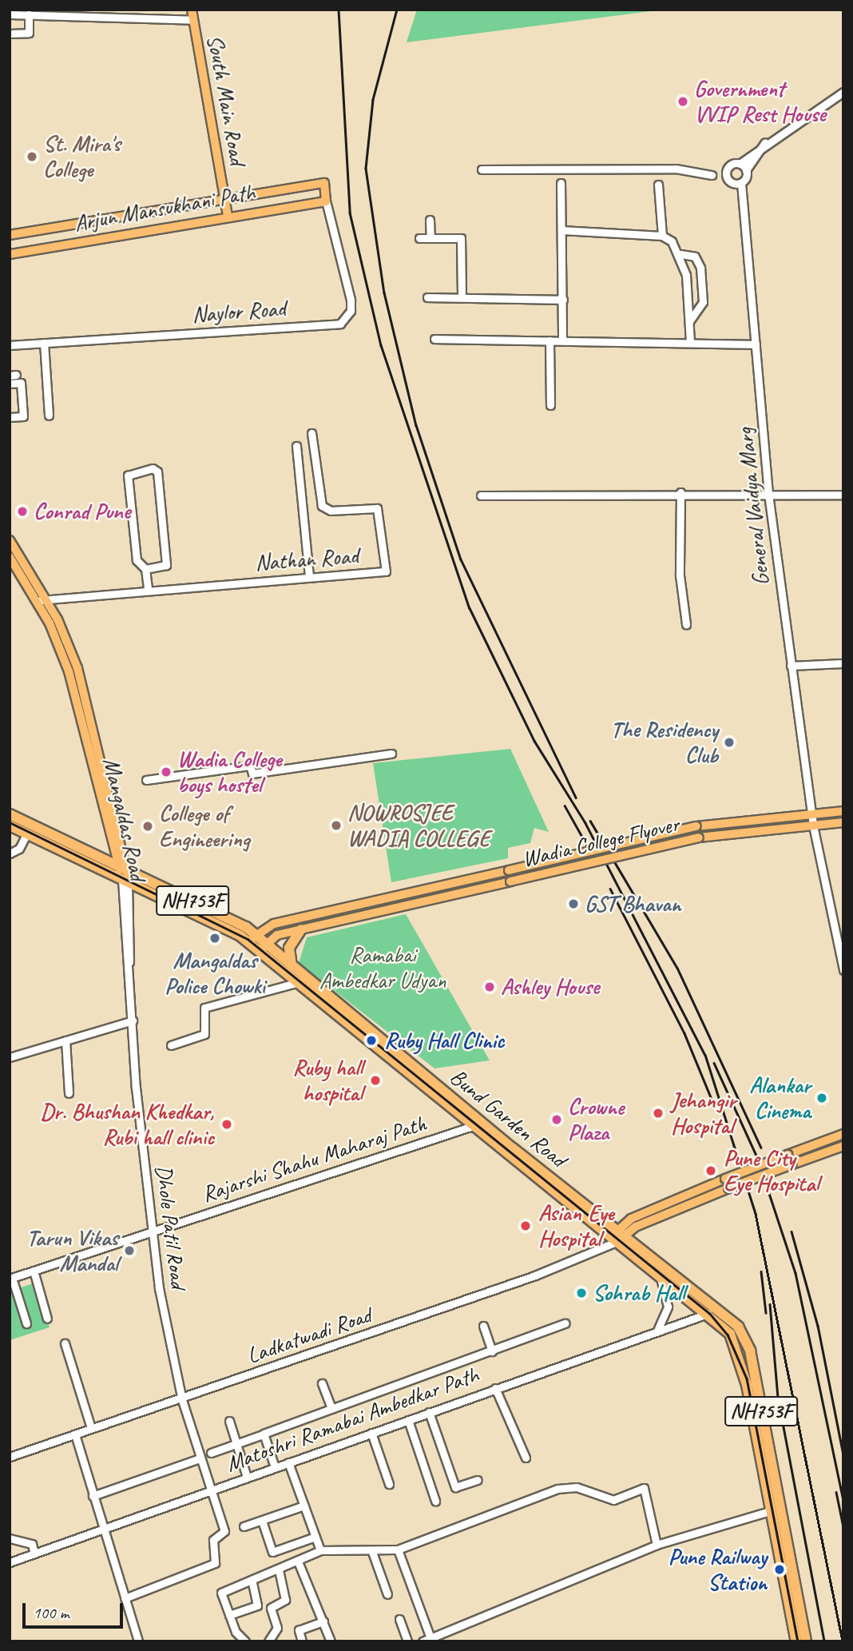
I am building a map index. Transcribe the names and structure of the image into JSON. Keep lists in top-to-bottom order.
{
  "streets": {
    "highway": ["NH753F", "Bund Garden Road"],
    "main road": [
      "South Main Road",
      "Arjun Mansukhani Path",
      "Mangaldas Road",
      "Wadia College Flyover"
    ],
    "street": [
      "Naylor Road",
      "General Vaidya Marg",
      "Nathan Road",
      "Rajarshi Shahu Maharaj Path",
      "Dhole Patil Road",
      "Ladkatwadi Road",
      "Matoshri Ramabai Ambedkar Path"
    ]
  },
  "crossings": [
    ["South Main Road", "Arjun Mansukhani Path"],
    ["Arjun Mansukhani Path", "Naylor Road"],
    ["General Vaidya Marg", "Wadia College Flyover"],
    ["Nathan Road", "Mangaldas Road"],
    ["Mangaldas Road", "Bund Garden Road"],
    ["Mangaldas Road", "Dhole Patil Road"],
    ["Wadia College Flyover", "Bund Garden Road"],
    ["NH753F", "Bund Garden Road"],
    ["NH753F", "Ladkatwadi Road"],
    ["NH753F", "Matoshri Ramabai Ambedkar Path"],
    ["Bund Garden Road", "Rajarshi Shahu Maharaj Path"],
    ["Bund Garden Road", "Ladkatwadi Road"],
    ["Rajarshi Shahu Maharaj Path", "Dhole Patil Road"],
    ["Dhole Patil Road", "Ladkatwadi Road"],
    ["Dhole Patil Road", "Matoshri Ramabai Ambedkar Path"]
  ],
  "parks": ["Ramabai Ambedkar Udyan"],
  "places": [
    "Government VVIP Rest House",
    "St. Mira's College",
    "Conrad Pune",
    "The Residency Club",
    "Wadia College boys hostel",
    "NOWROSJEE WADIA COLLEGE",
    "College of Engineering",
    "GST Bhavan",
    "Mangaldas Police Chowki",
    "Ashley House",
    "Ruby Hall Clinic",
    "Ruby hall hospital",
    "Alankar Cinema",
    "Jehangir Hospital",
    "Crowne Plaza",
    "Dr. Bhushan Khedkar, Rubi hall clinic",
    "Pune City Eye Hospital",
    "Asian Eye Hospital",
    "Tarun Vikas Mandal",
    "Sohrab Hall",
    "Pune Railway Station"
  ],
  "scale_bar": "100 m"
}
